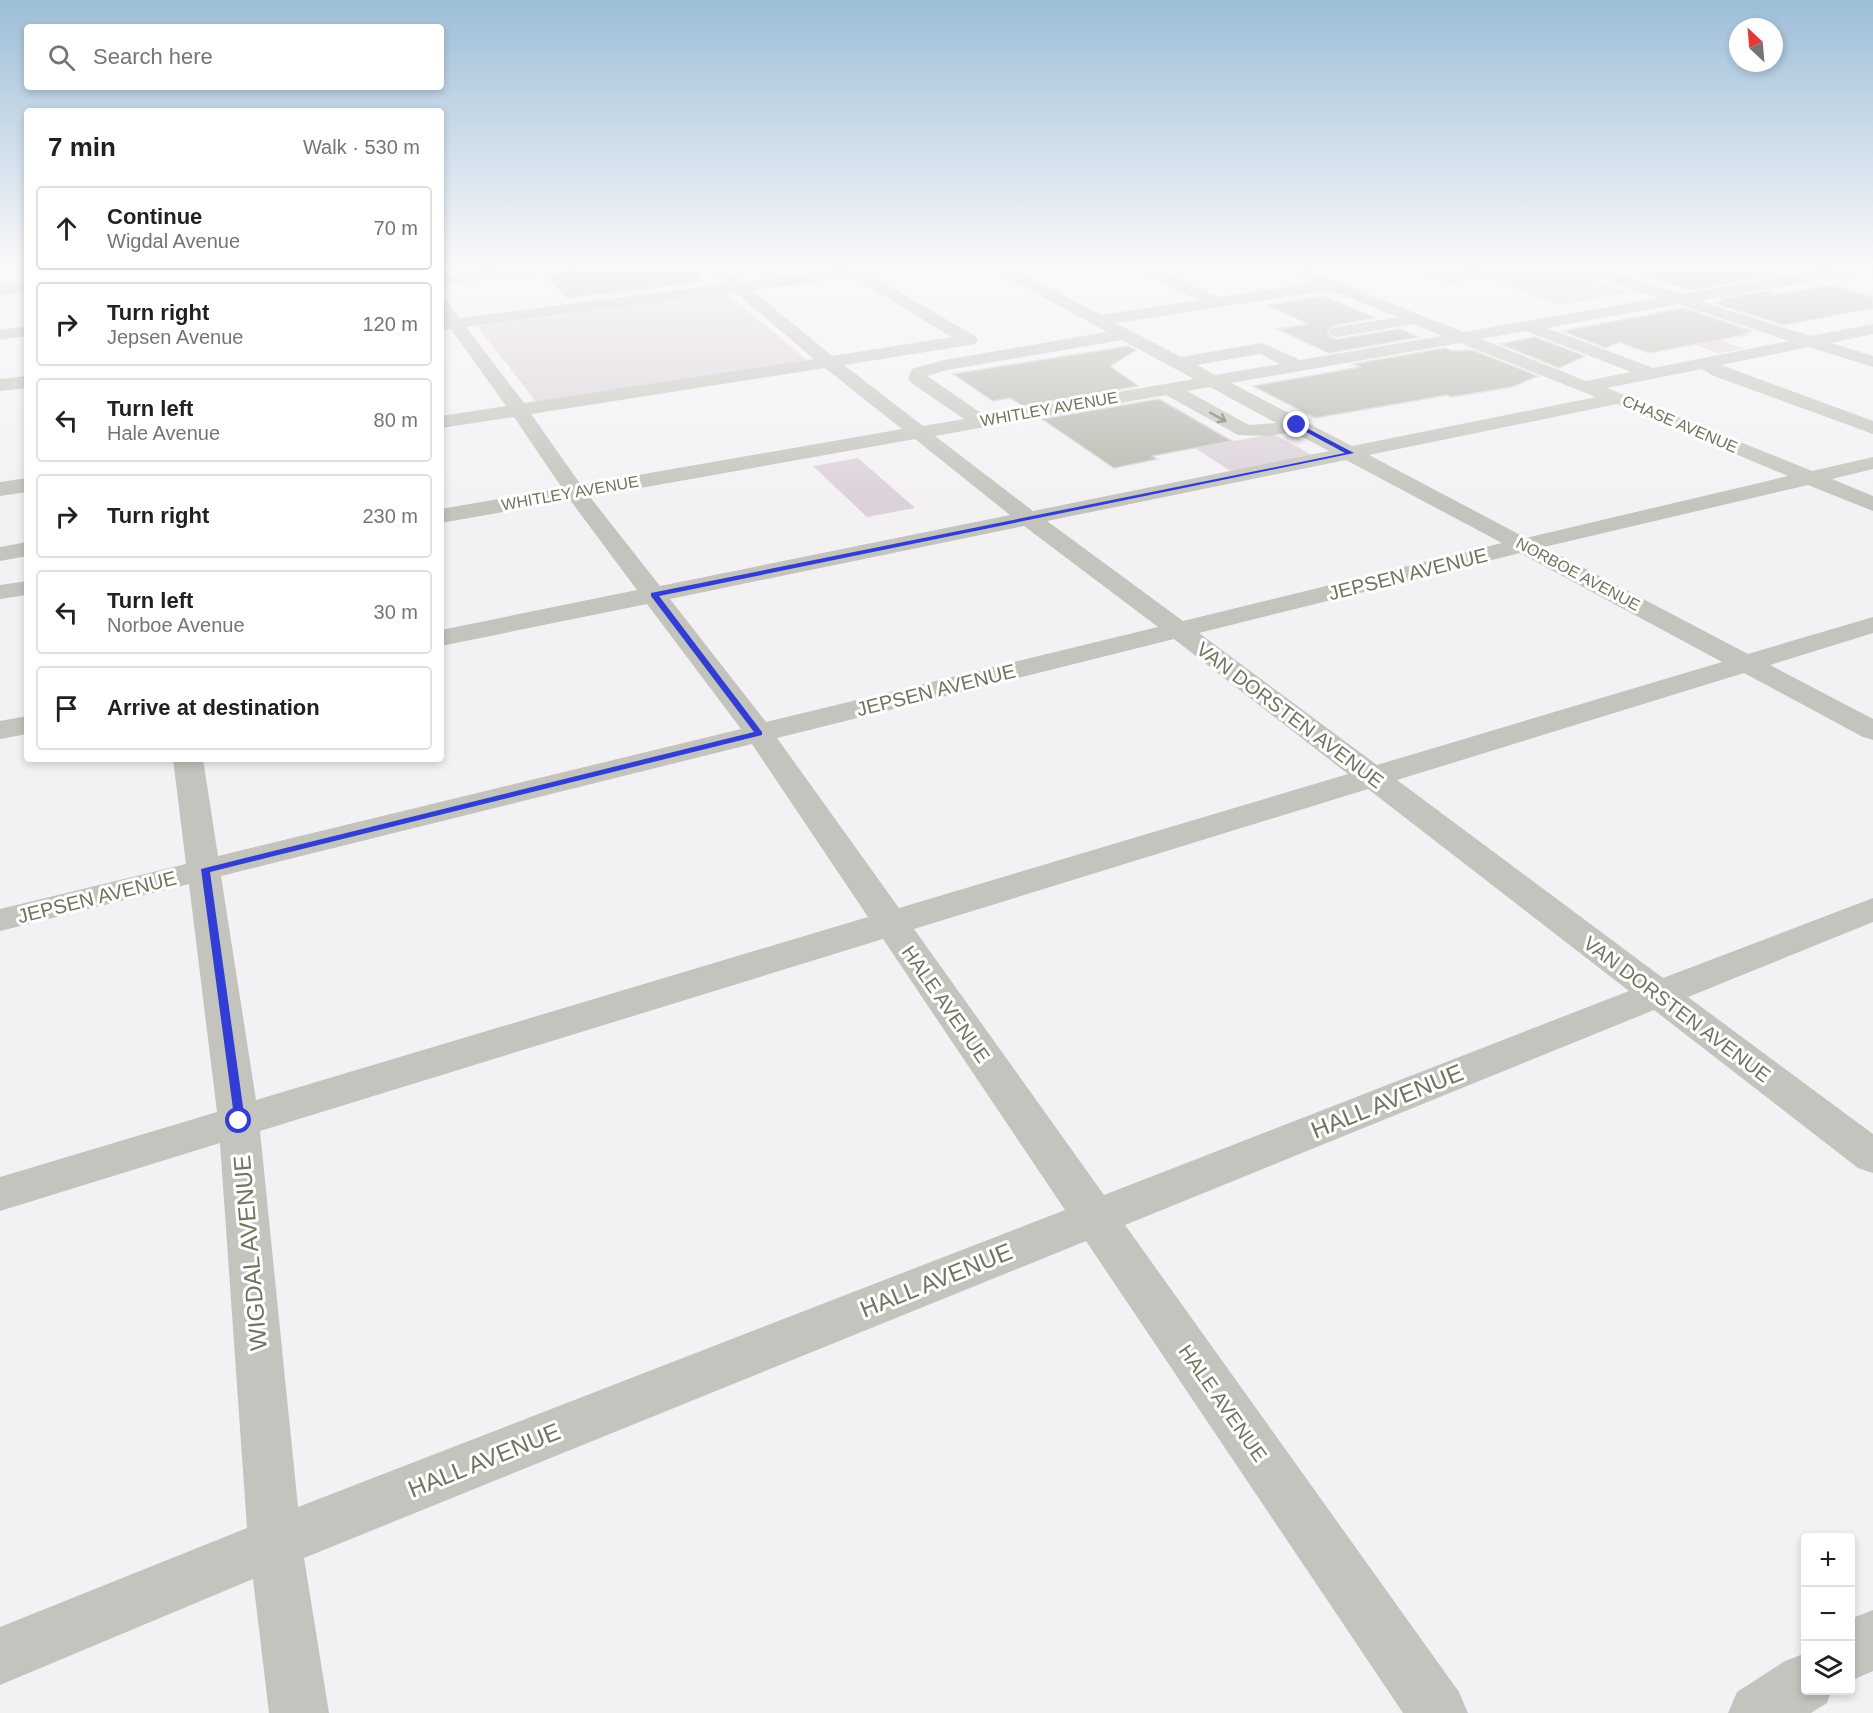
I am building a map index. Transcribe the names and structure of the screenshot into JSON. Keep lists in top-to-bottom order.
{
  "streets": {
    "street": [
      "WHITLEY AVENUE",
      "CHASE AVENUE",
      "JEPSEN AVENUE",
      "NORBOE AVENUE",
      "VAN DORSTEN AVENUE",
      "HALE AVENUE",
      "HALL AVENUE",
      "WIGDAL AVENUE"
    ]
  },
  "crossings": [
    ["WHITLEY AVENUE", "NORBOE AVENUE"],
    ["WHITLEY AVENUE", "VAN DORSTEN AVENUE"],
    ["WHITLEY AVENUE", "HALE AVENUE"],
    ["CHASE AVENUE", "JEPSEN AVENUE"],
    ["JEPSEN AVENUE", "NORBOE AVENUE"],
    ["JEPSEN AVENUE", "VAN DORSTEN AVENUE"],
    ["JEPSEN AVENUE", "HALE AVENUE"],
    ["JEPSEN AVENUE", "WIGDAL AVENUE"],
    ["VAN DORSTEN AVENUE", "HALL AVENUE"],
    ["HALE AVENUE", "HALL AVENUE"],
    ["HALL AVENUE", "WIGDAL AVENUE"]
  ],
  "north": "top left",
  "page": {
    "search": "Search here",
    "heading": ["7 min", "Walk · 530 m"],
    "list": [
      ["Continue", "Wigdal Avenue", "70 m"],
      ["Turn right", "Jepsen Avenue", "120 m"],
      ["Turn left", "Hale Avenue", "80 m"],
      ["Turn right", "230 m"],
      ["Turn left", "Norboe Avenue", "30 m"],
      "Arrive at destination"
    ],
    "map_buttons": ["+", "−"]
  }
}
